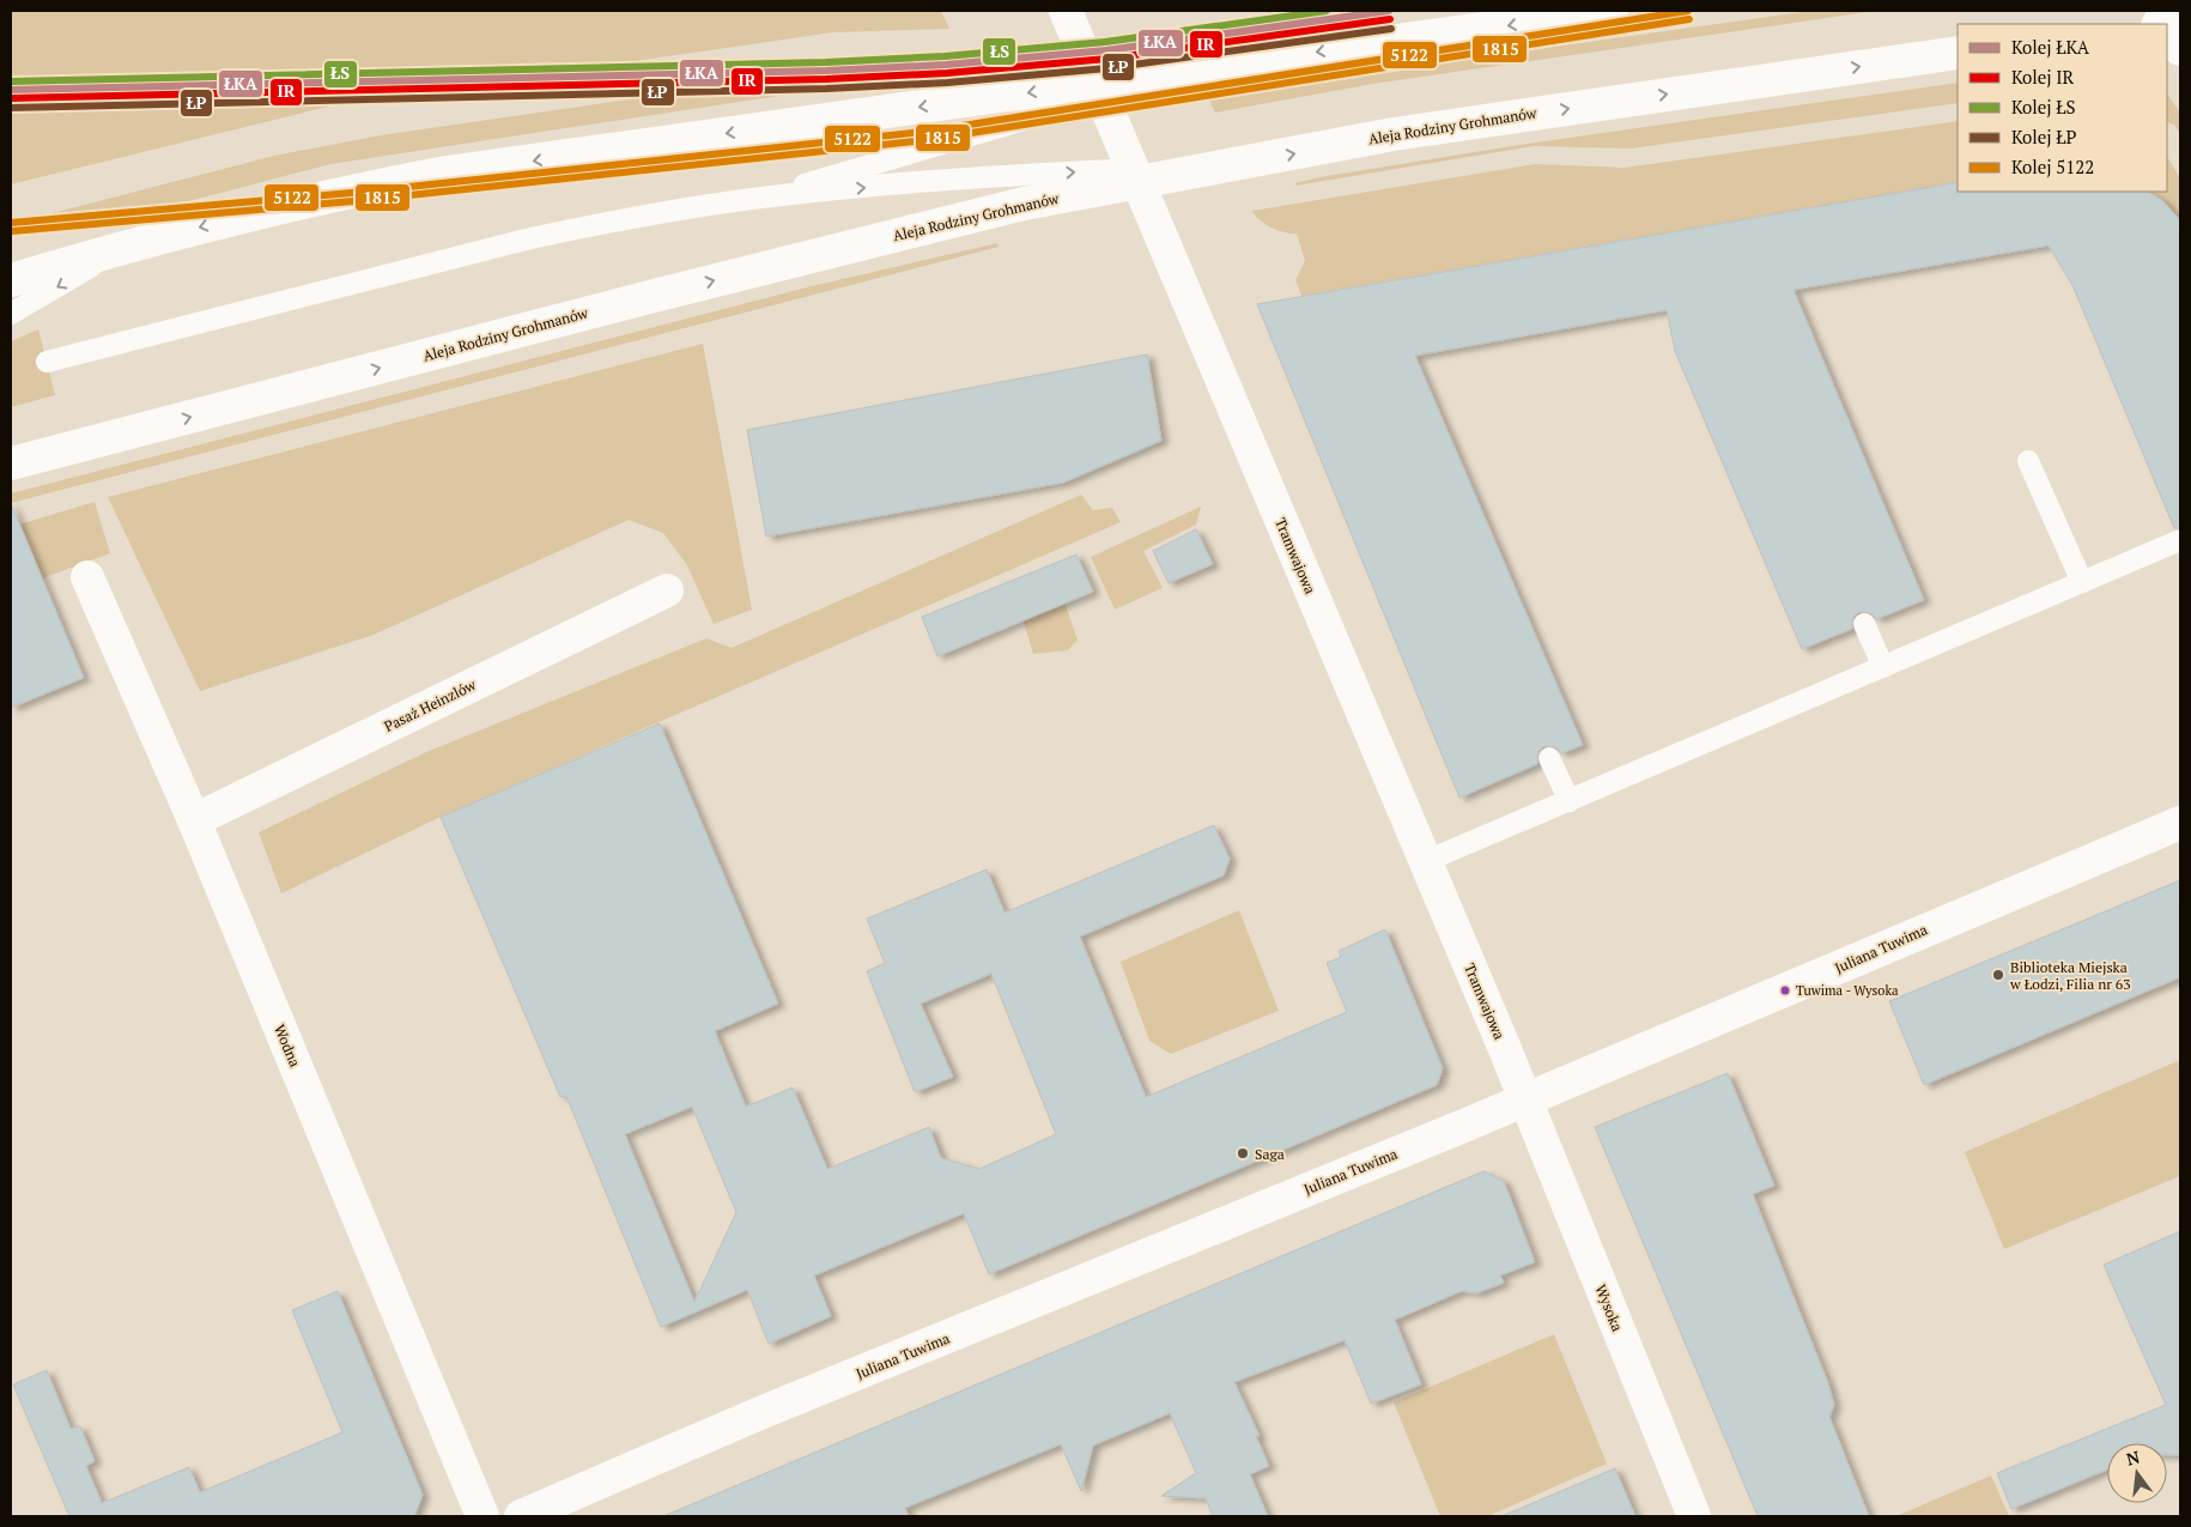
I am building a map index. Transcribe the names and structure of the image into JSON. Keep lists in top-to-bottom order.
{
  "streets": {
    "street": [
      "Aleja Rodziny Grohmanów",
      "Tramwajowa",
      "Pasaż Heinzlów",
      "Juliana Tuwima",
      "Wodna",
      "Wysoka"
    ]
  },
  "crossings": [
    ["Tramwajowa", "Juliana Tuwima"],
    ["Tramwajowa", "Wysoka"],
    ["Pasaż Heinzlów", "Wodna"],
    ["Juliana Tuwima", "Wysoka"]
  ],
  "places": ["Biblioteka Miejska w Łodzi, Filia nr 63", "Tuwima - Wysoka", "Saga"],
  "lines": [
    "rail line ŁKA",
    "rail line ŁS",
    "rail line 5122",
    "rail line IR",
    "transit line 1815",
    "rail line ŁP"
  ],
  "legend": [
    "Kolej ŁKA",
    "Kolej IR",
    "Kolej ŁS",
    "Kolej ŁP",
    "Kolej 5122"
  ],
  "north": "top"
}
